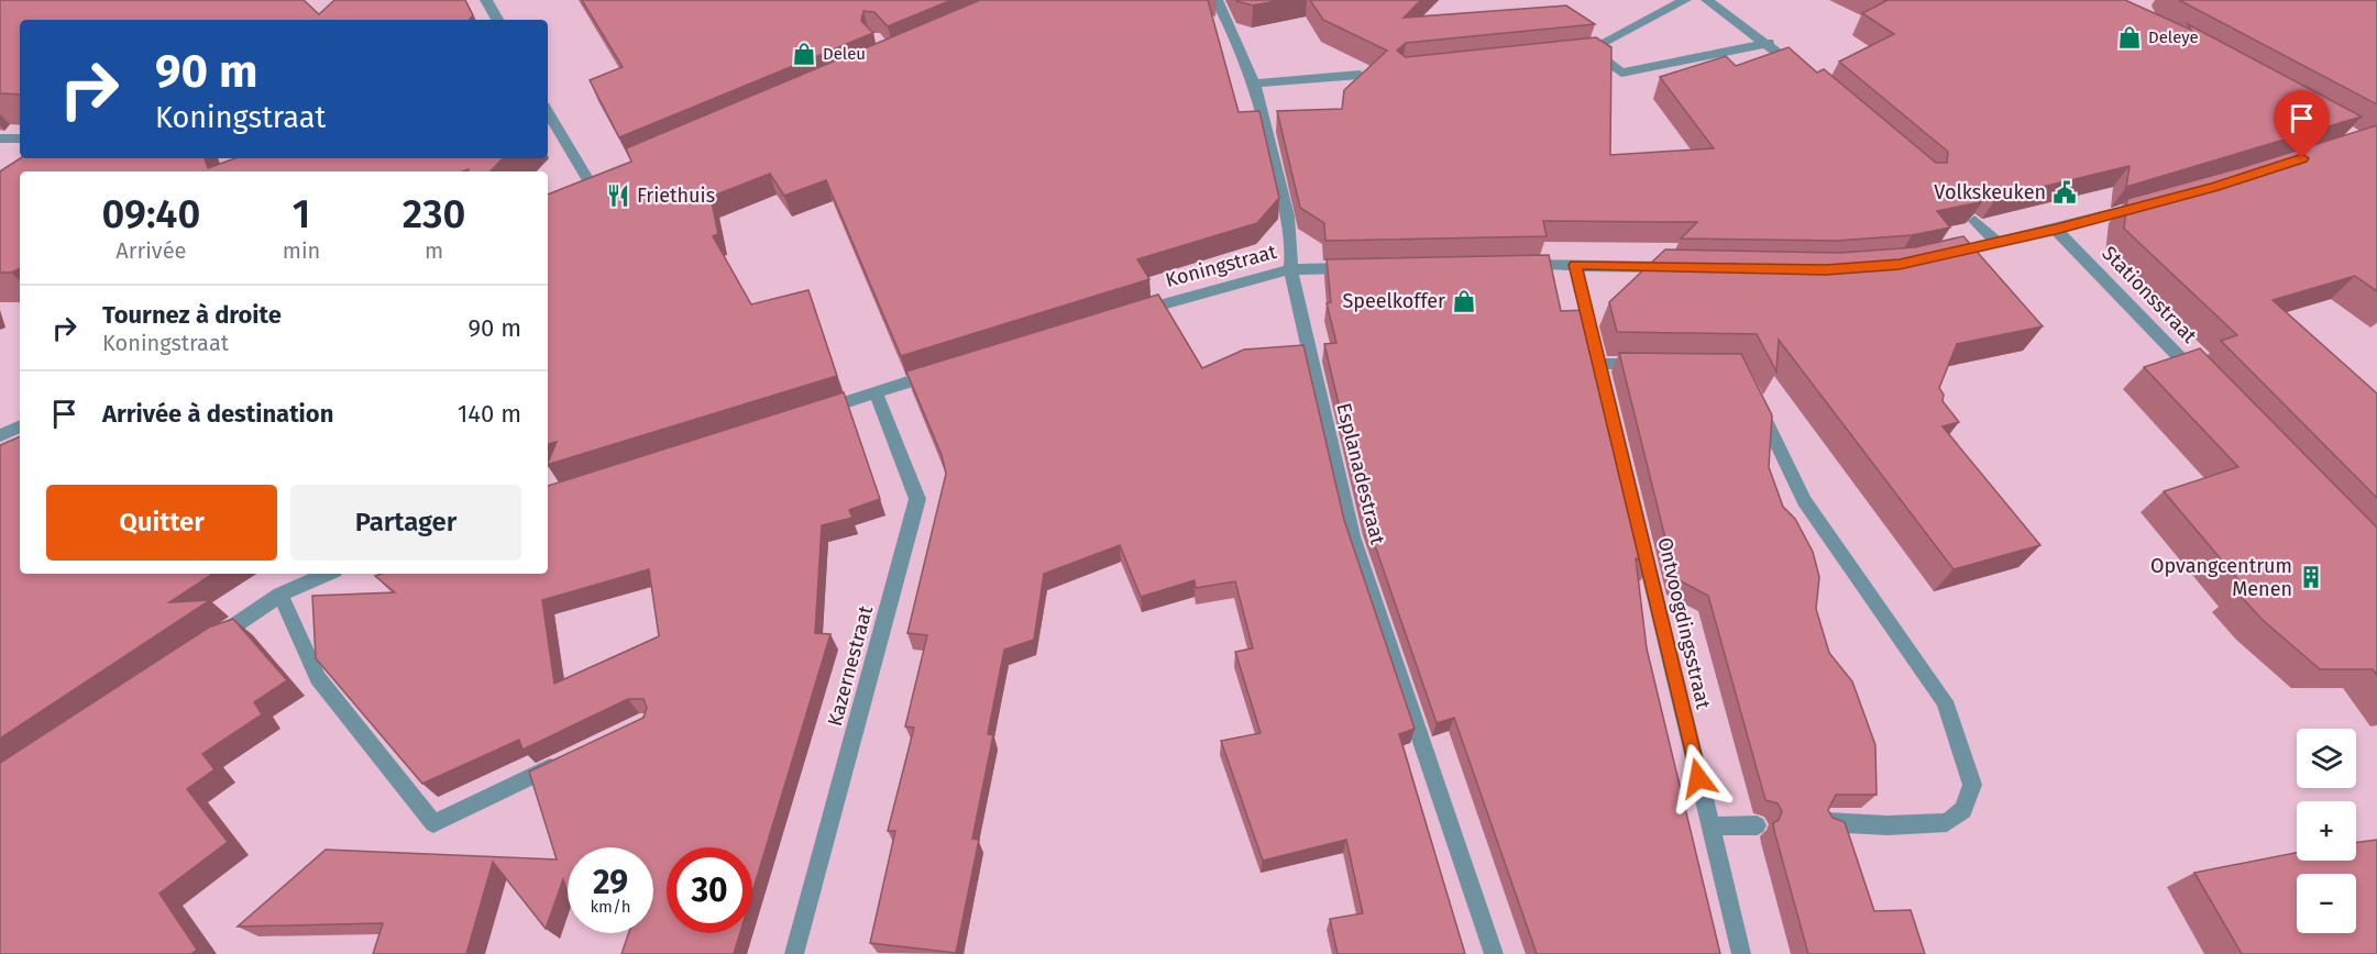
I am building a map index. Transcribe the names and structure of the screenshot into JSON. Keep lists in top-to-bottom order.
{
  "streets": {
    "street": [
      "Koningstraat",
      "Stationsstraat",
      "Esplanadestraat",
      "Ontvoogdingsstraat",
      "Kazernestraat"
    ]
  },
  "crossings": [
    ["Koningstraat", "Esplanadestraat"]
  ],
  "places": {
    "shop": ["Deleye", "Deleu", "Speelkoffer"],
    "public building": ["Volkskeuken"],
    "restaurant": ["Friethuis"],
    "building": ["Opvangcentrum Menen"]
  },
  "page": {
    "turn": ["90 m", "Koningstraat"],
    "eta": [
      "09:40",
      "Arrivée",
      "1",
      "min",
      "230",
      "m"
    ],
    "list": [
      {
        "name": "Tournez à droite",
        "note": "Koningstraat",
        "value": "90 m"
      },
      {
        "name": "Arrivée à destination",
        "value": "140 m"
      }
    ],
    "buttons": ["Quitter", "Partager"],
    "map_buttons": ["+", "−"],
    "speed": "29 km/h",
    "limit": "30"
  }
}
